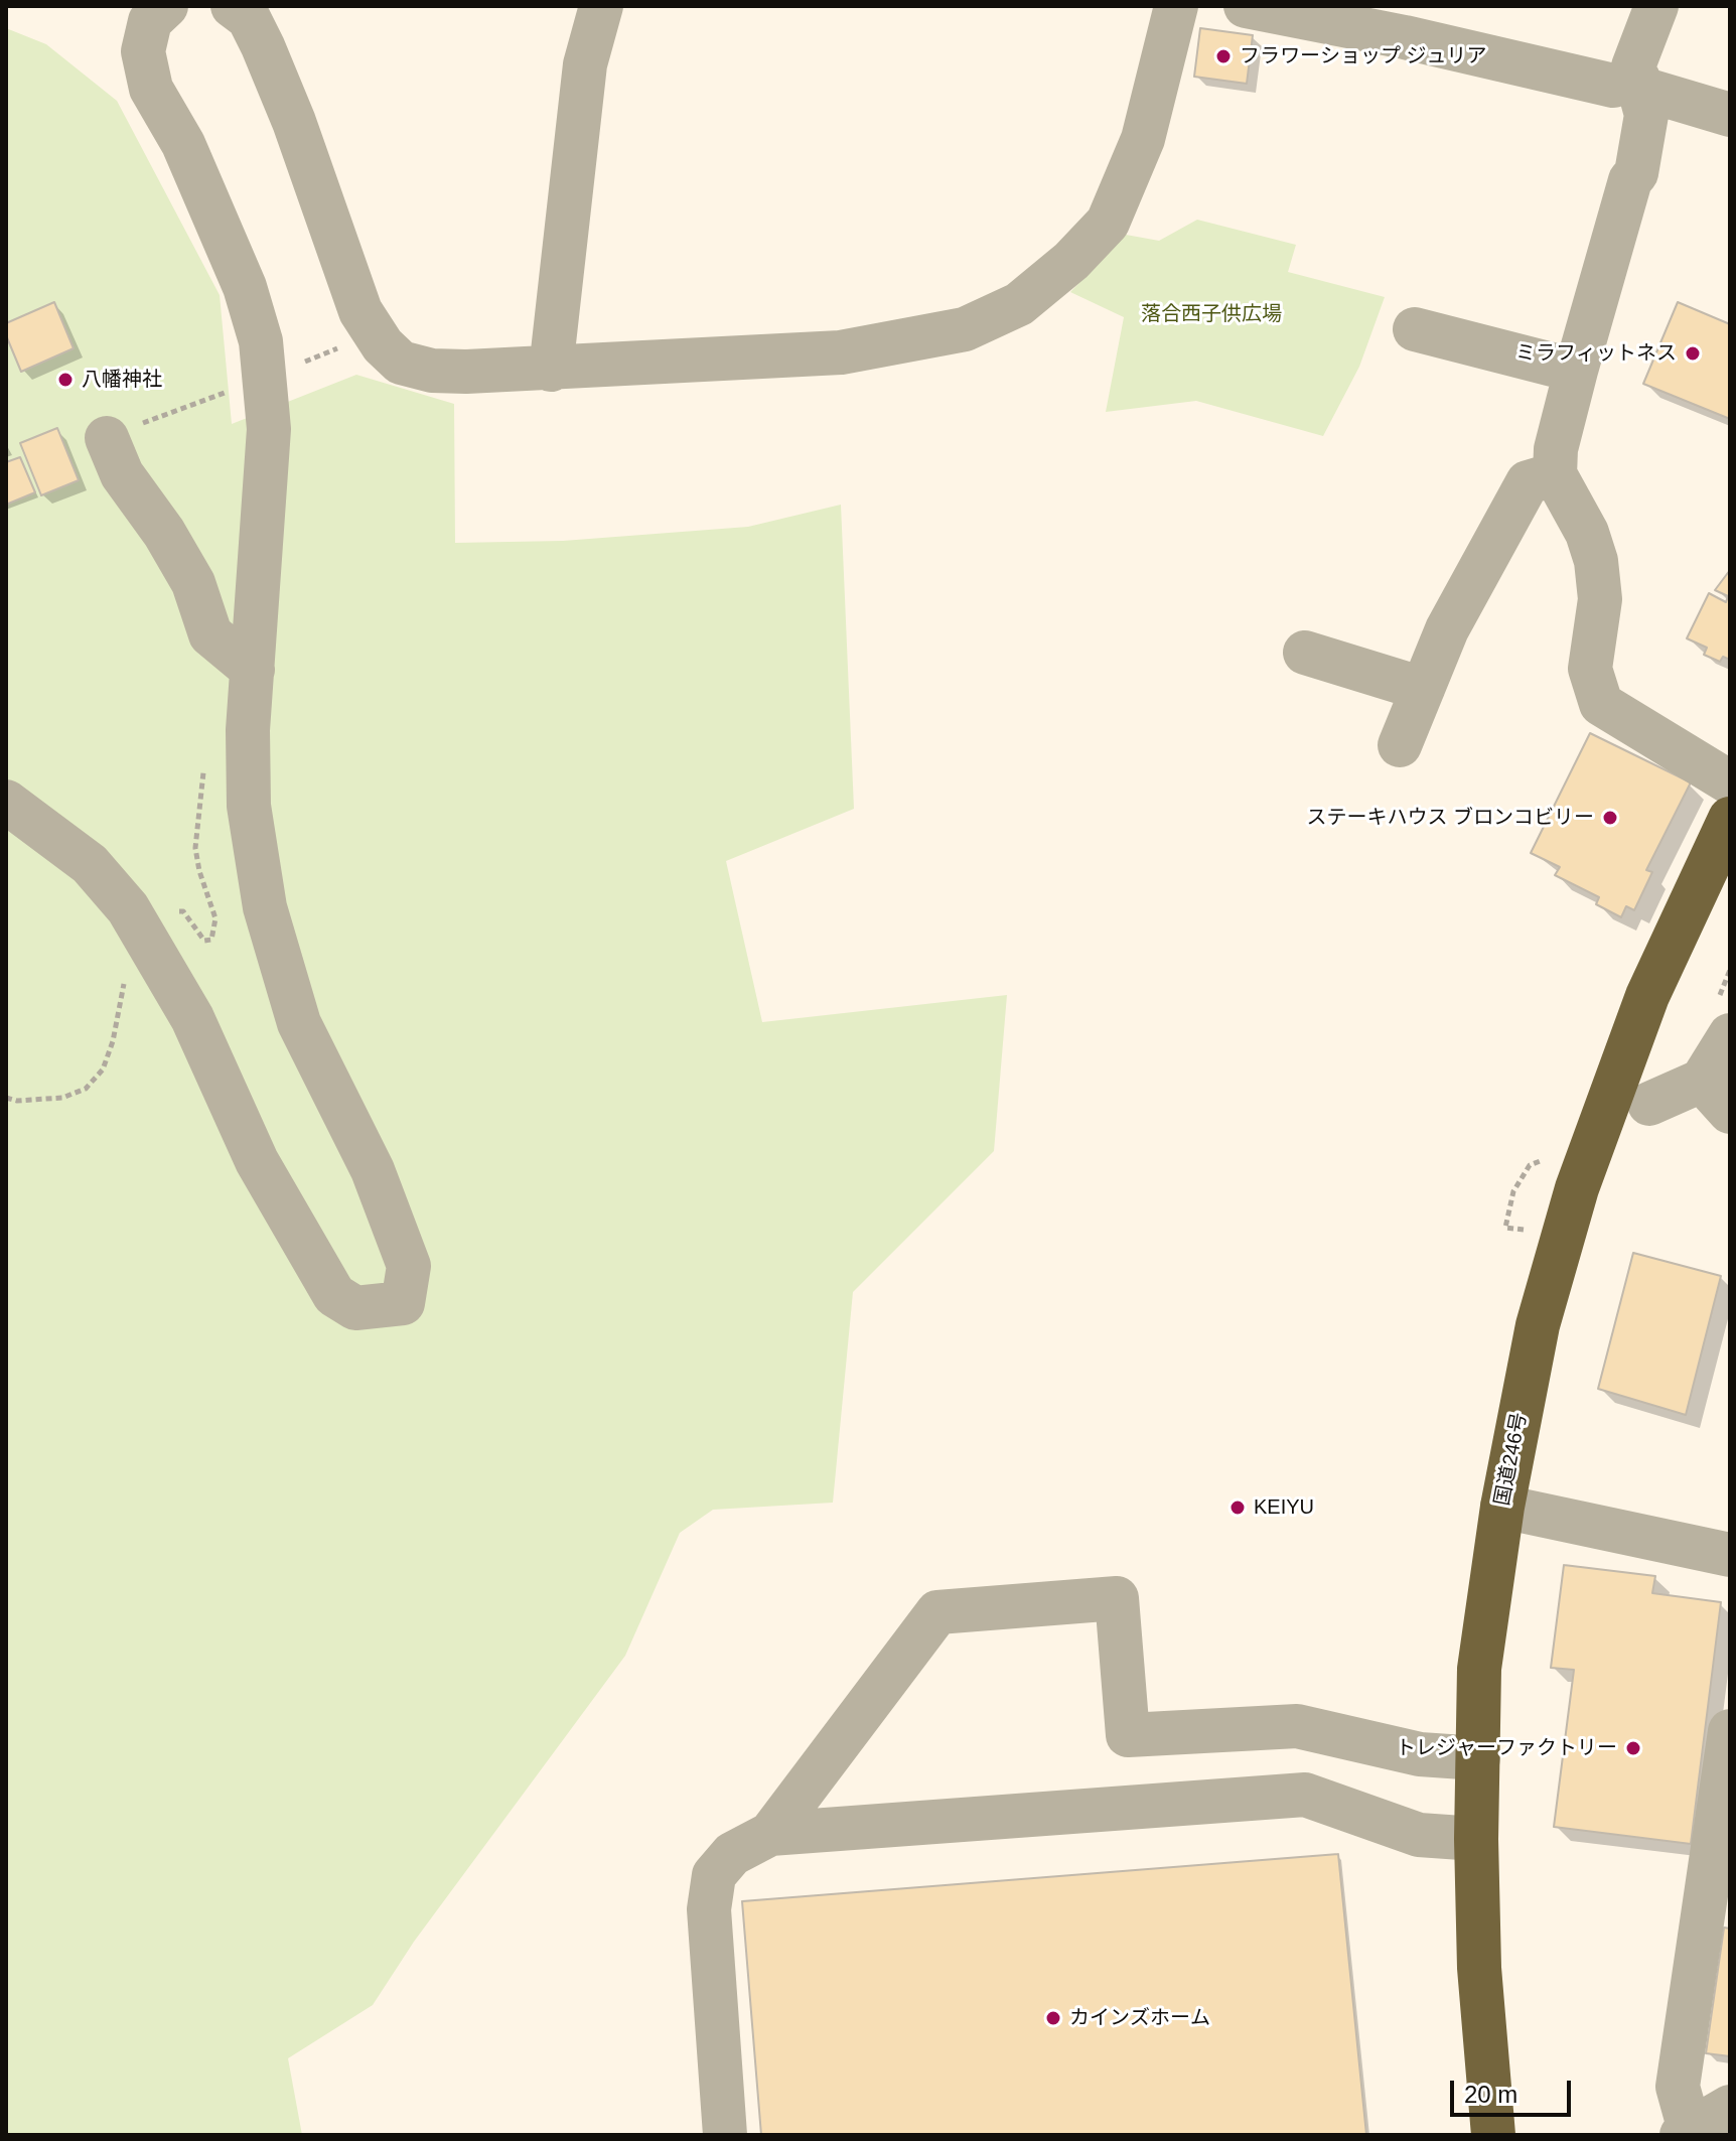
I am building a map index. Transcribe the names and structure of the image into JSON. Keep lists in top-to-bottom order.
{
  "streets": {
    "highway": ["国道246号"]
  },
  "parks": ["落合西子供広場"],
  "places": [
    "フラワーショップ ジュリア",
    "ミラフィットネス",
    "八幡神社",
    "ステーキハウス ブロンコビリー",
    "KEIYU",
    "トレジャーファクトリー",
    "カインズホーム"
  ],
  "scale_bar": "20 m"
}
